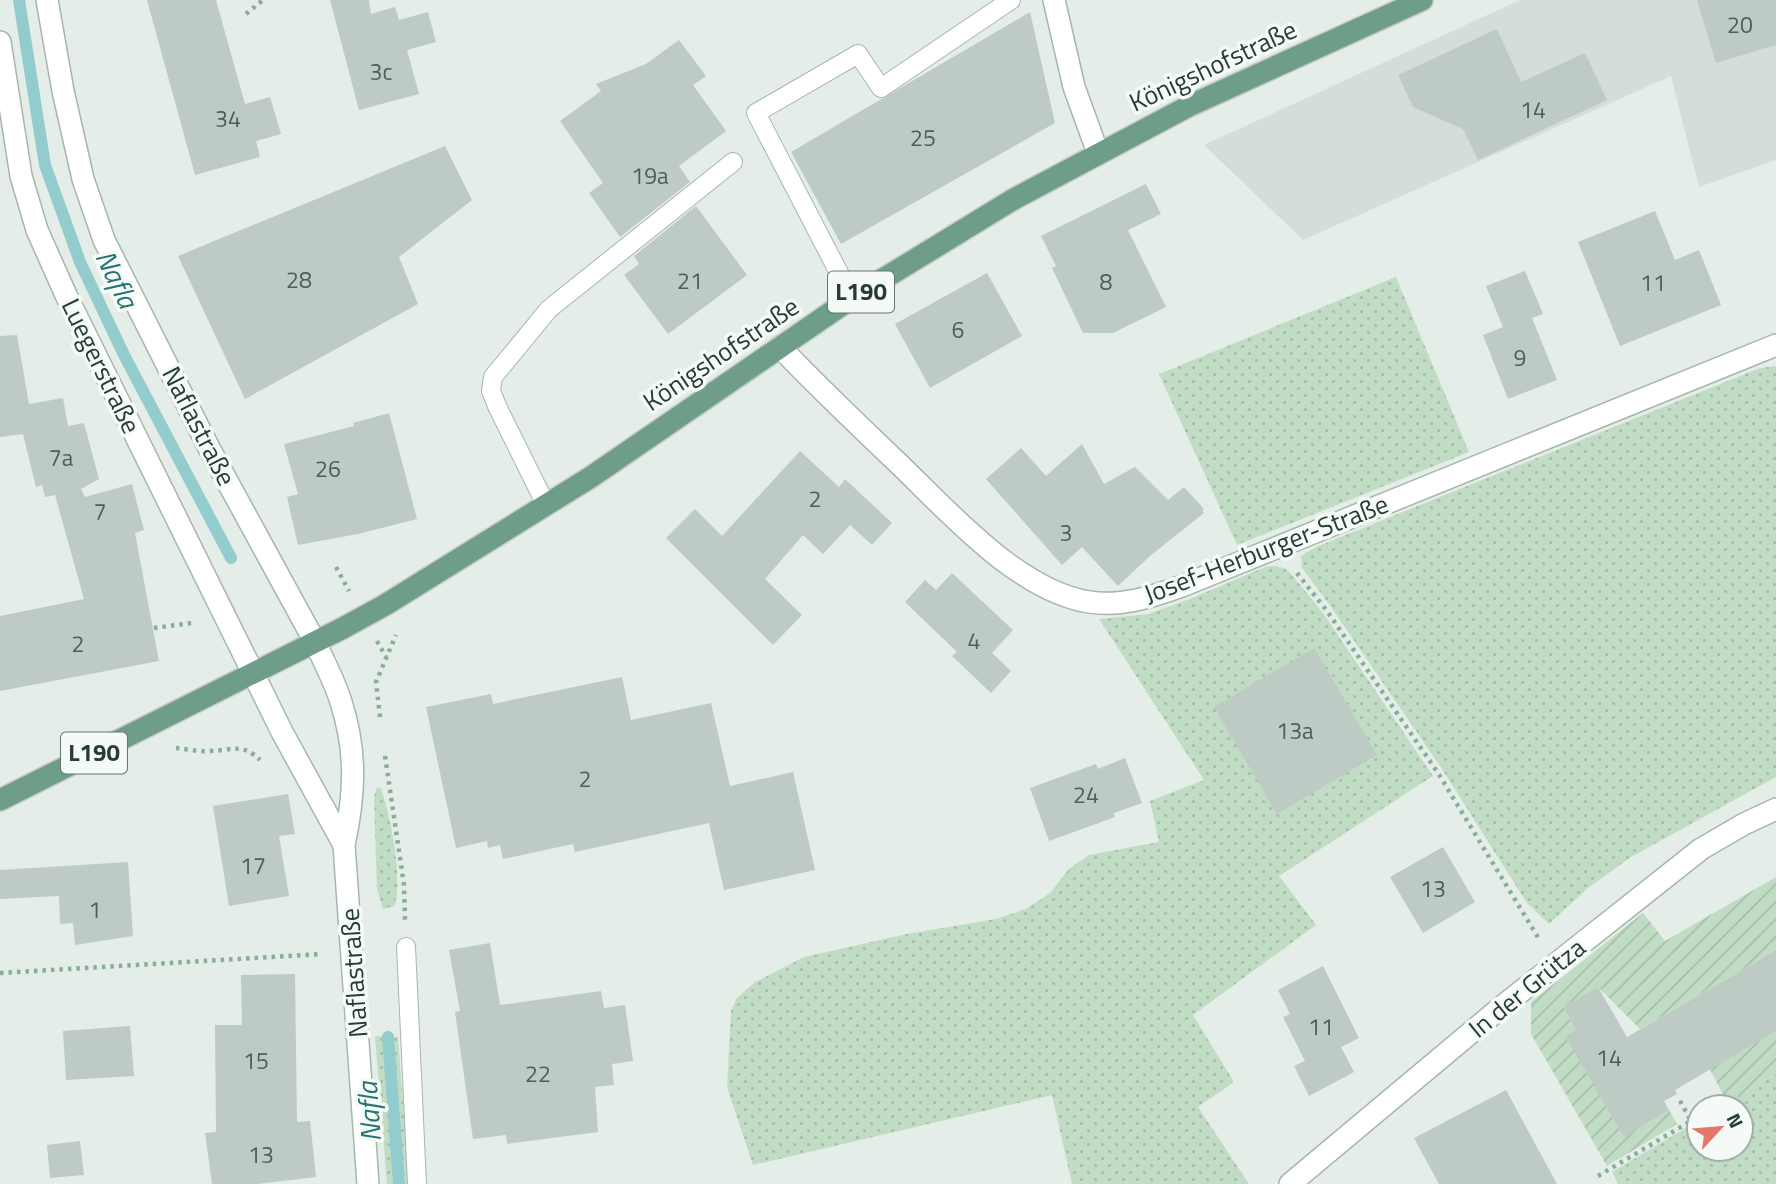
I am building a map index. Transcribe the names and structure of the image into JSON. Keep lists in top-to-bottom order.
{
  "streets": {
    "main road": ["Königshofstraße", "L190"],
    "street": [
      "Luegerstraße",
      "Naflastraße",
      "Josef-Herburger-Straße",
      "In der Grütza"
    ]
  },
  "crossings": [
    ["Königshofstraße", "L190"],
    ["Königshofstraße", "Luegerstraße"],
    ["Königshofstraße", "Naflastraße"],
    ["Königshofstraße", "Josef-Herburger-Straße"],
    ["L190", "Luegerstraße"],
    ["L190", "Naflastraße"],
    ["Luegerstraße", "Naflastraße"]
  ],
  "water": ["Nafla"],
  "house_numbers": [
    "20",
    "3c",
    "14",
    "34",
    "25",
    "19a",
    "28",
    "21",
    "8",
    "11",
    "6",
    "9",
    "7a",
    "26",
    "2",
    "7",
    "3",
    "4",
    "2",
    "13a",
    "2",
    "24",
    "17",
    "13",
    "1",
    "11",
    "14",
    "15",
    "22",
    "13"
  ],
  "north": "top right"
}
